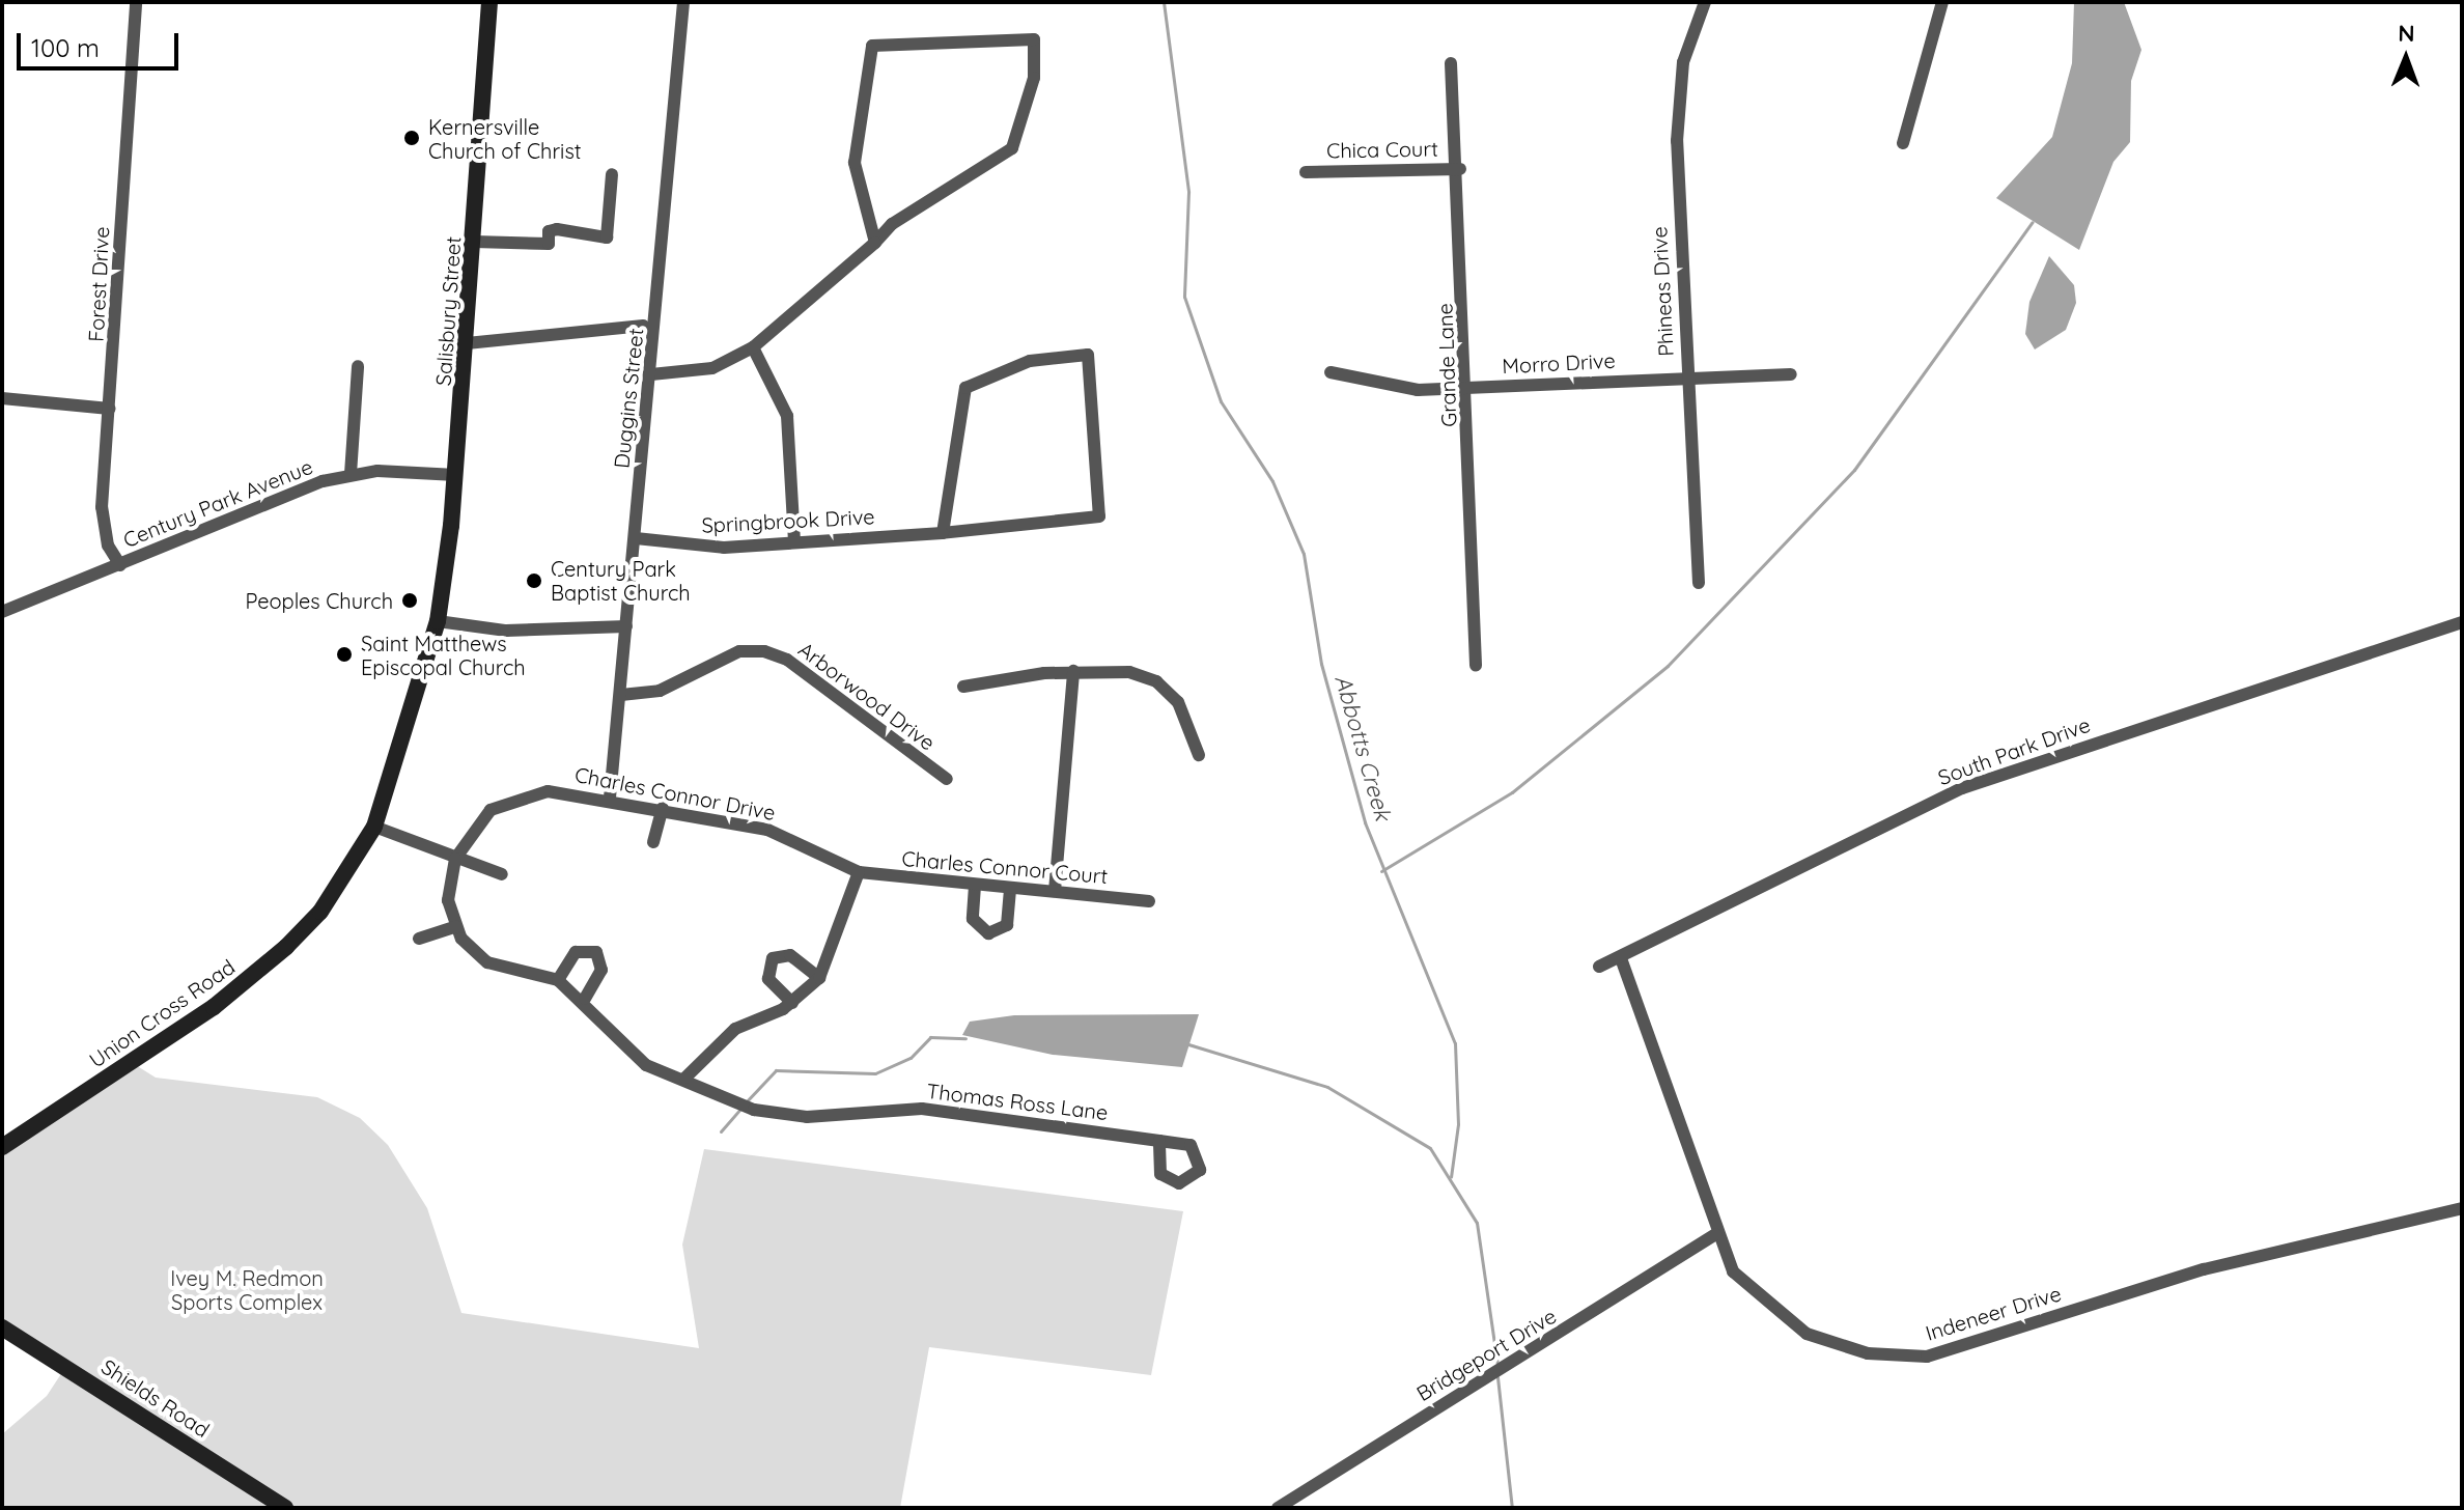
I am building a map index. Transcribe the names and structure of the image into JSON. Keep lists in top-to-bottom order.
{
  "streets": {
    "main road": ["Salisbury Street", "Union Cross Road", "Shields Road"],
    "street": [
      "Chica Court",
      "Forest Drive",
      "Phineas Drive",
      "Morro Drive",
      "Grande Lane",
      "Duggins Street",
      "Century Park Avenue",
      "Springbrook Drive",
      "Arborwood Drive",
      "South Park Drive",
      "Charles Connor Drive",
      "Charles Connor Court",
      "Thomas Ross Lane",
      "Indeneer Drive",
      "Bridgeport Drive"
    ]
  },
  "crossings": [
    ["Chica Court", "Grande Lane"],
    ["Forest Drive", "Century Park Avenue"],
    ["Phineas Drive", "Morro Drive"],
    ["Salisbury Street", "Century Park Avenue"],
    ["Salisbury Street", "Union Cross Road"],
    ["Morro Drive", "Grande Lane"],
    ["Duggins Street", "Springbrook Drive"],
    ["Duggins Street", "Arborwood Drive"],
    ["Duggins Street", "Charles Connor Drive"],
    ["South Park Drive", "Indeneer Drive"],
    ["Charles Connor Drive", "Charles Connor Court"],
    ["Indeneer Drive", "Bridgeport Drive"]
  ],
  "water": ["Abbotts Creek"],
  "parks": ["Ivey M. Redmon Sports Complex"],
  "places": [
    "Kernersville Church of Christ",
    "Century Park Baptist Church",
    "Peoples Church",
    "Saint Matthews Episcopal Church"
  ],
  "scale_bar": "100 m",
  "north": "top"
}
